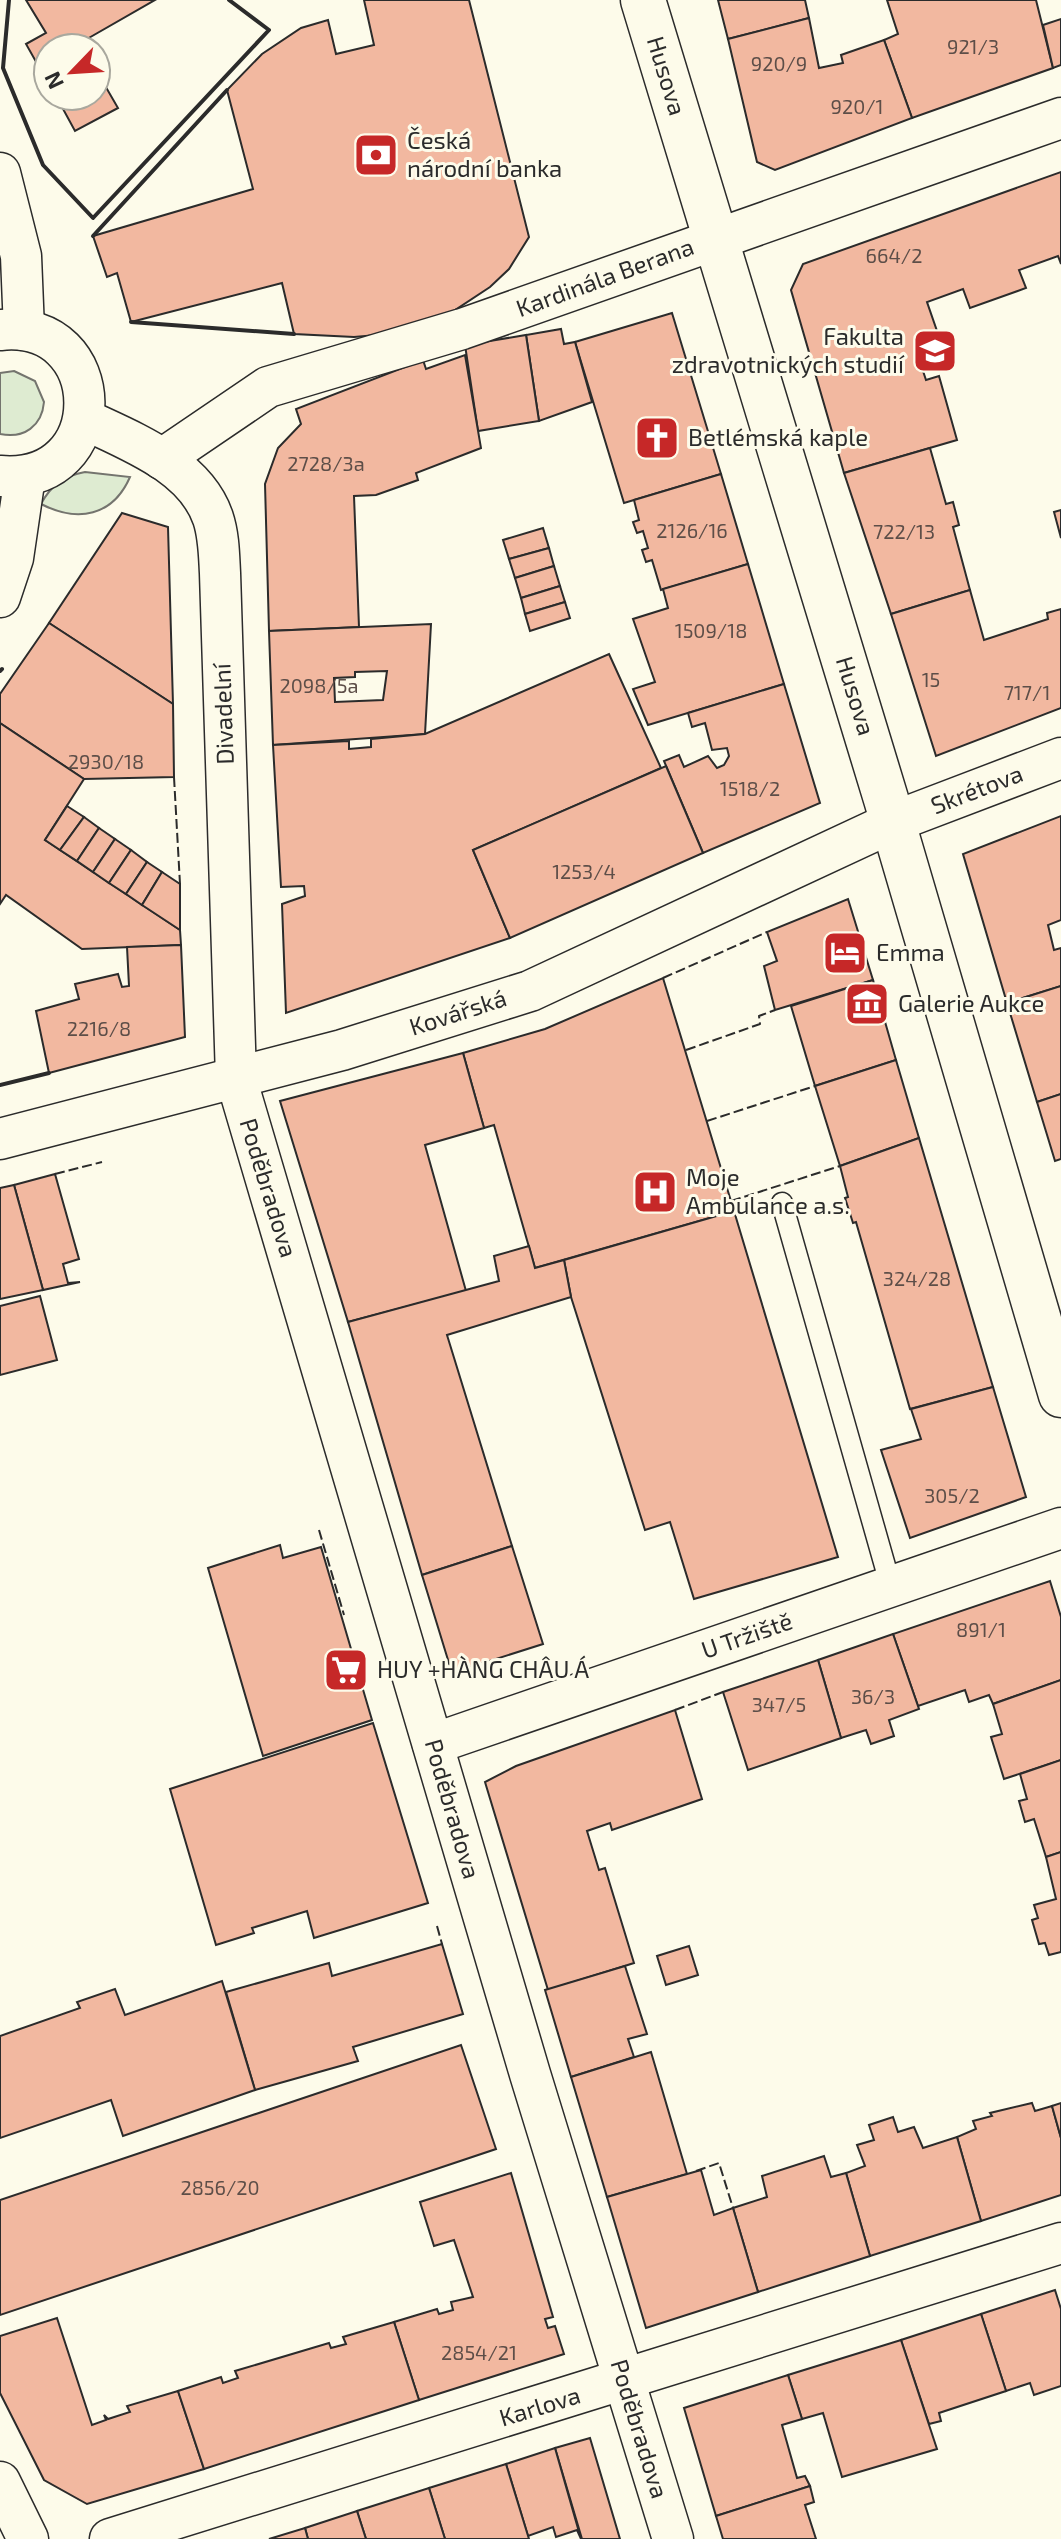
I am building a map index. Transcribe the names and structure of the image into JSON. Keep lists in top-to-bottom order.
{
  "streets": {
    "street": [
      "Husova",
      "Kardinála Berana",
      "Divadelní",
      "Skrétova",
      "Kovářská",
      "Poděbradova",
      "U Tržiště",
      "Karlova"
    ]
  },
  "crossings": [
    ["Husova", "Kardinála Berana"],
    ["Husova", "Skrétova"],
    ["Husova", "Kovářská"],
    ["Kardinála Berana", "Divadelní"],
    ["Divadelní", "Kovářská"],
    ["Divadelní", "Poděbradova"],
    ["Skrétova", "Kovářská"],
    ["Kovářská", "Poděbradova"],
    ["Poděbradova", "U Tržiště"],
    ["Poděbradova", "Karlova"]
  ],
  "places": {
    "bank": ["Česká národní banka"],
    "school or university": ["Fakulta zdravotnických studií"],
    "church": ["Betlémská kaple"],
    "hotel": ["Emma"],
    "museum": ["Galerie Aukce"],
    "hospital": ["Moje Ambulance a.s."],
    "supermarket": ["HUY +HÀNG CHÂU Á"]
  },
  "house_numbers": [
    "921/3",
    "920/9",
    "920/1",
    "664/2",
    "2728/3a",
    "2126/16",
    "722/13",
    "1509/18",
    "15",
    "2098/5a",
    "717/1",
    "2930/18",
    "1518/2",
    "1253/4",
    "2216/8",
    "324/28",
    "305/2",
    "891/1",
    "36/3",
    "347/5",
    "2856/20",
    "2854/21"
  ],
  "north": "bottom left"
}
